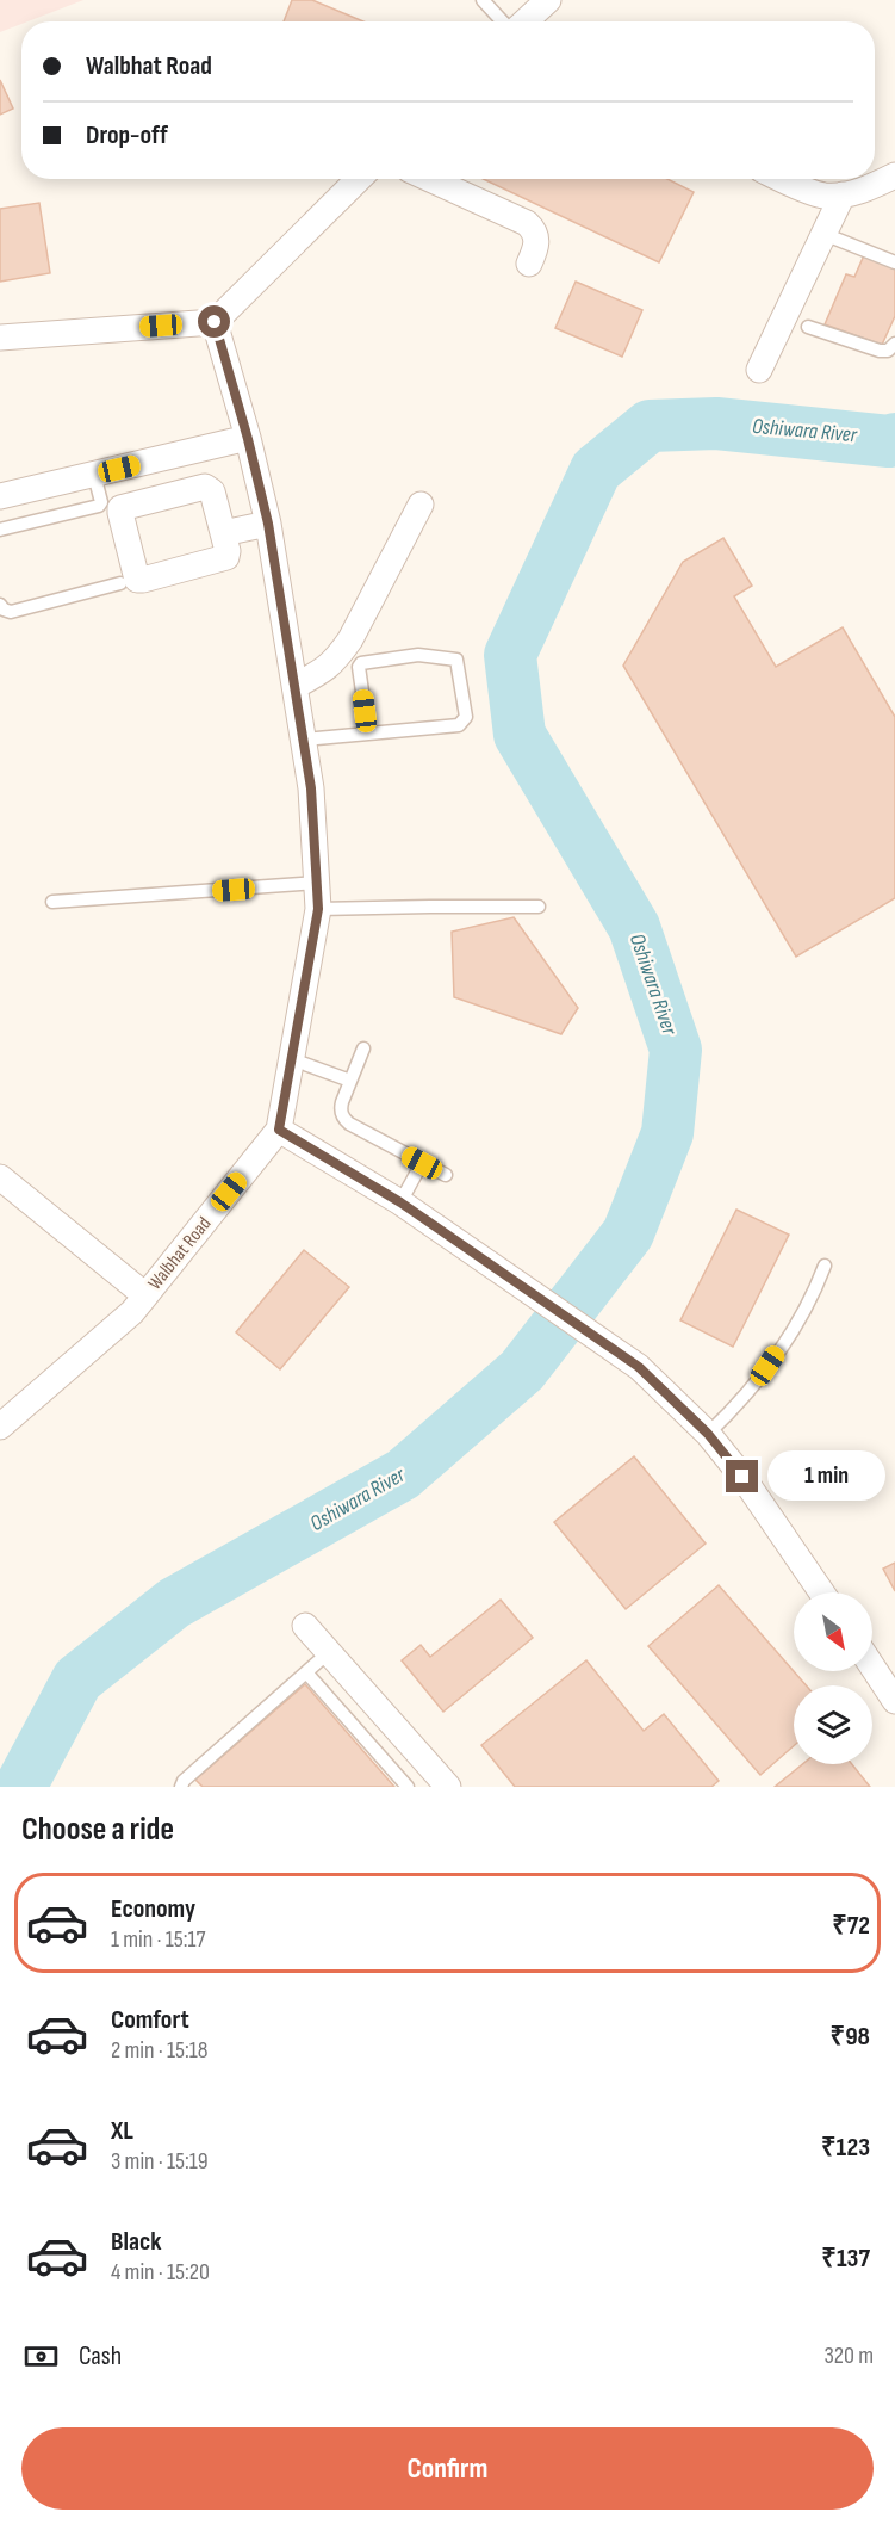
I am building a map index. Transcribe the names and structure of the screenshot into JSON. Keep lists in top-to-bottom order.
{
  "streets": {
    "street": ["Walbhat Road"]
  },
  "water": ["Oshiwara River"],
  "north": "bottom right",
  "page": {
    "banner": ["Walbhat Road", "Drop-off"],
    "bubble": "1 min",
    "heading": "Choose a ride",
    "list": [
      {
        "name": "Economy",
        "note": "1 min · 15:17",
        "value": "₹72"
      },
      {
        "name": "Comfort",
        "note": "2 min · 15:18",
        "value": "₹98"
      },
      {
        "name": "XL",
        "note": "3 min · 15:19",
        "value": "₹123"
      },
      {
        "name": "Black",
        "note": "4 min · 15:20",
        "value": "₹137"
      }
    ],
    "pay": ["Cash", "320 m"],
    "buttons": "Confirm"
  }
}
